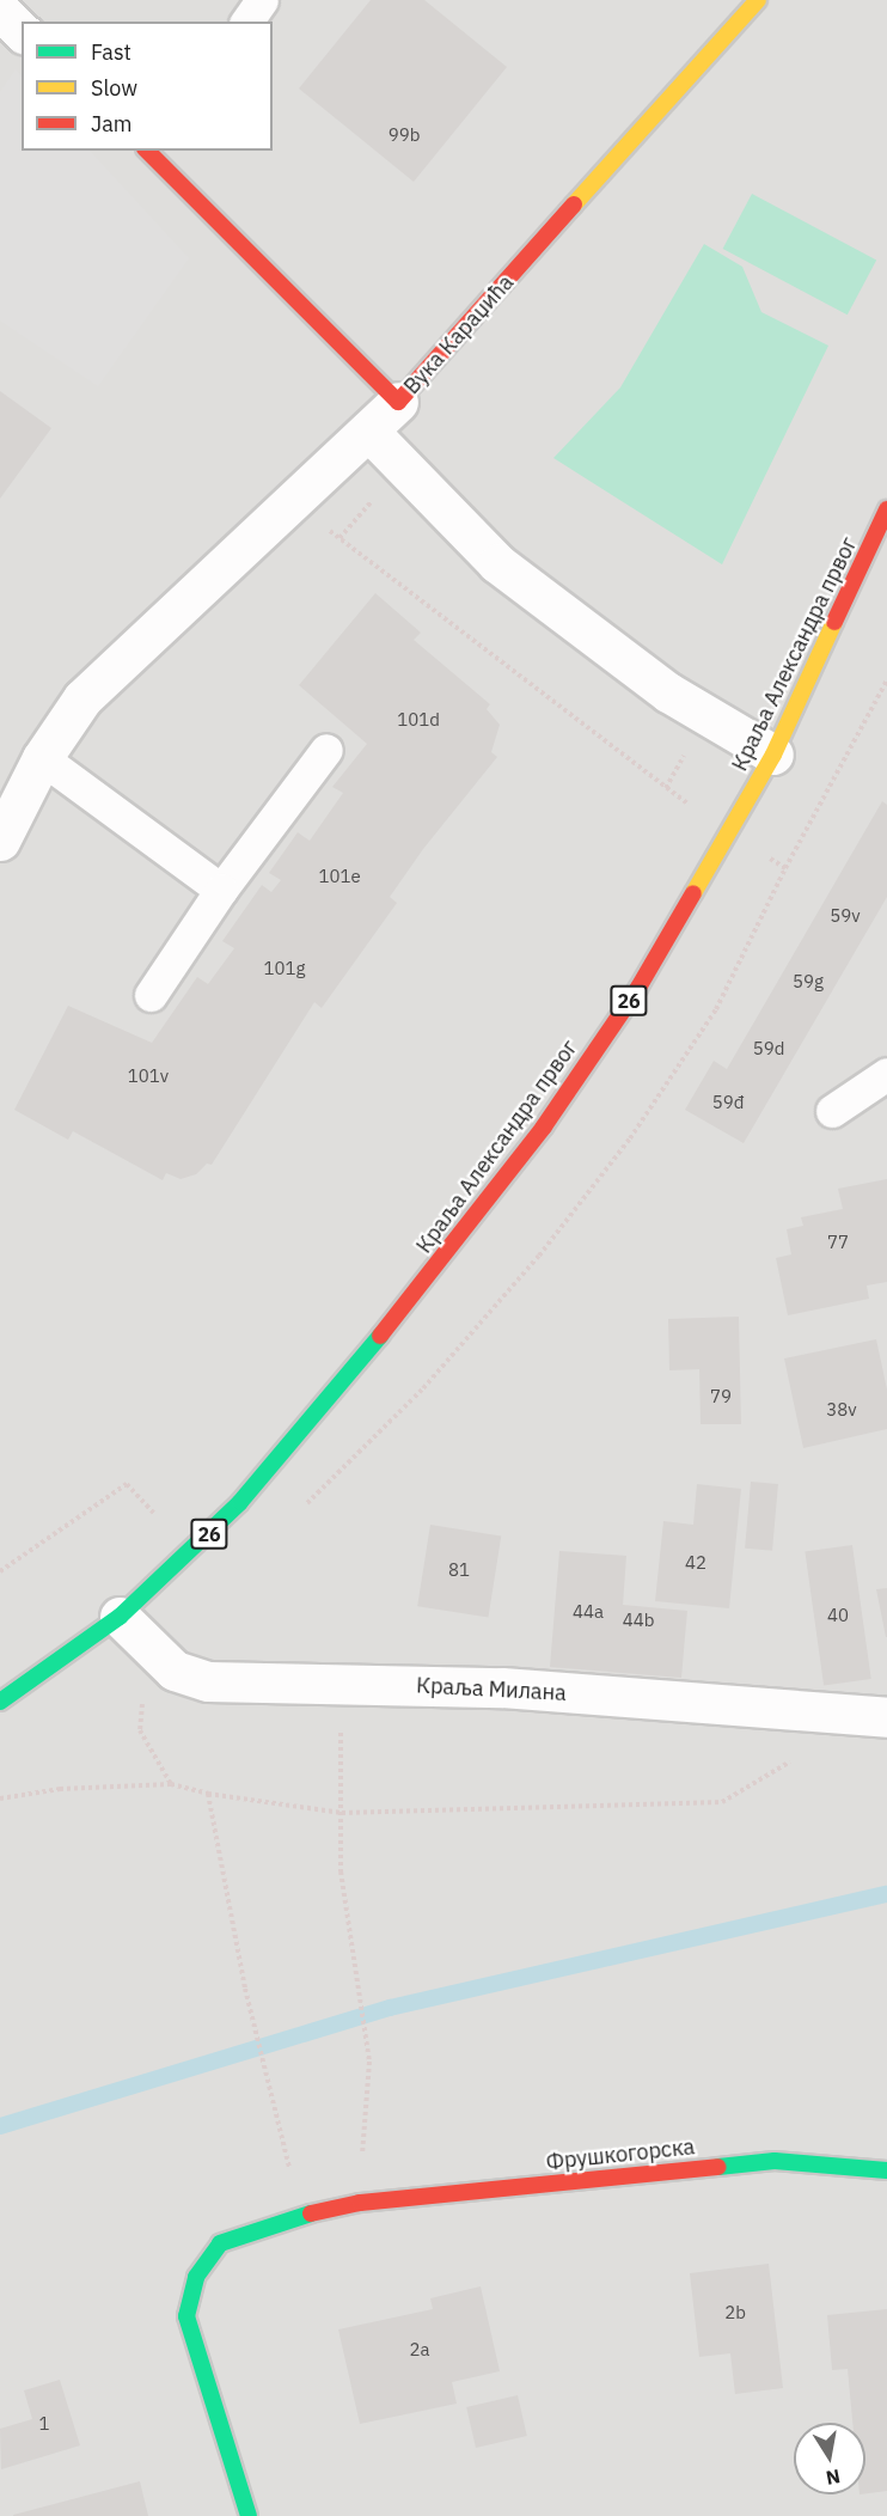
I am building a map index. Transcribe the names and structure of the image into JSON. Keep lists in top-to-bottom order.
{
  "streets": {
    "street": [
      "Вука Караџића",
      "Краља Александра првог",
      "26",
      "Краља Милана",
      "Фрушкогорска"
    ]
  },
  "crossings": [
    ["Краља Александра првог", "Краља Милана"]
  ],
  "house_numbers": [
    "99b",
    "101d",
    "101e",
    "59v",
    "101g",
    "59g",
    "59d",
    "101v",
    "59đ",
    "77",
    "79",
    "38v",
    "42",
    "81",
    "44a",
    "40",
    "44b",
    "2b",
    "2a",
    "1"
  ],
  "legend": ["Fast", "Slow", "Jam"],
  "north": "bottom"
}
